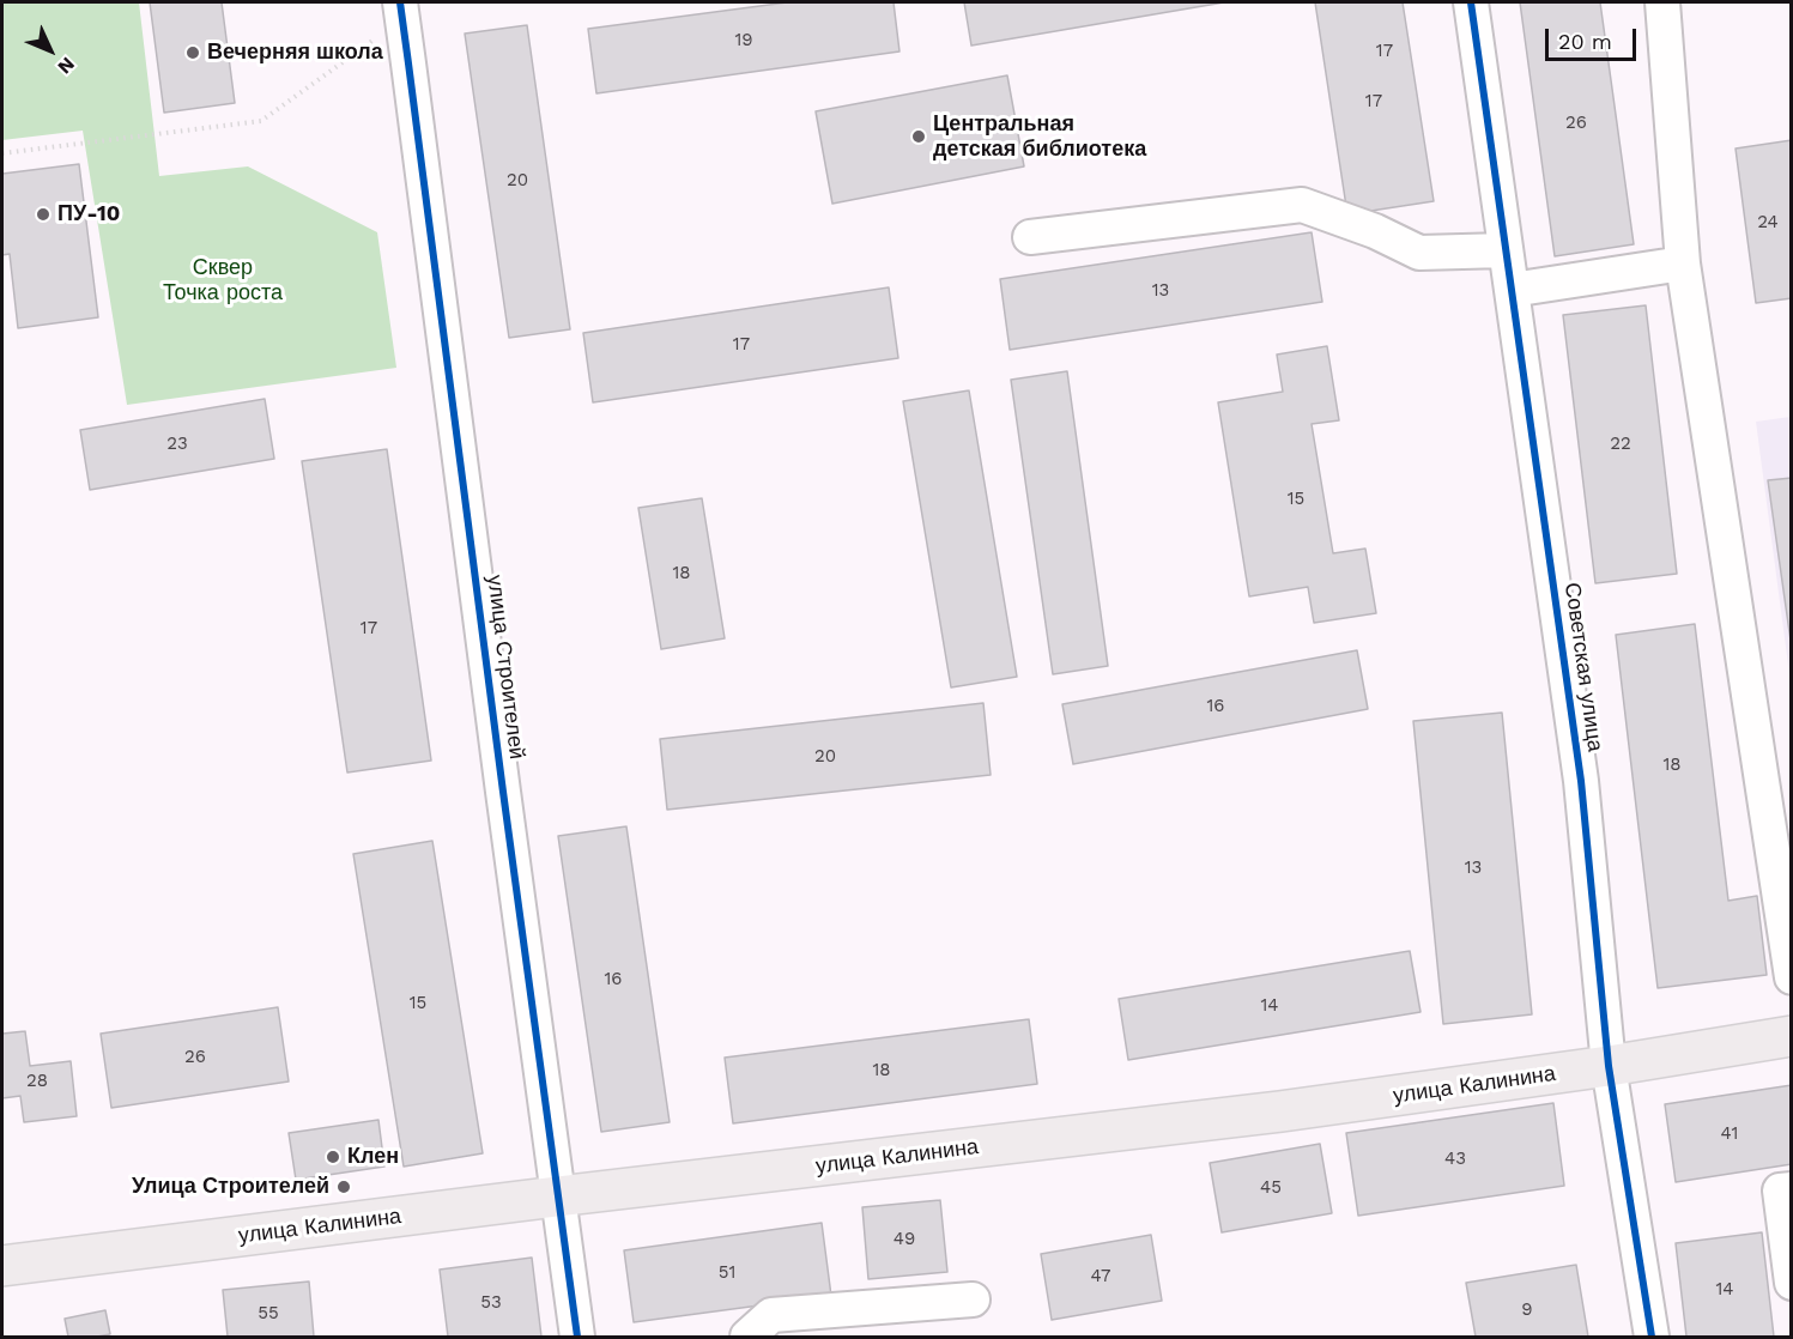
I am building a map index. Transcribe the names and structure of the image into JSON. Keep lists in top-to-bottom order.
{
  "streets": {
    "main road": ["улица Калинина"],
    "street": ["улица Строителей", "Советская улица"]
  },
  "crossings": [
    ["улица Строителей", "улица Калинина"],
    ["Советская улица", "улица Калинина"]
  ],
  "parks": ["Сквер Точка роста"],
  "places": [
    "Вечерняя школа",
    "Центральная детская библиотека",
    "ПУ-10",
    "Клен",
    "Улица Строителей"
  ],
  "house_numbers": [
    "19",
    "17",
    "17",
    "26",
    "20",
    "24",
    "13",
    "17",
    "23",
    "22",
    "15",
    "18",
    "17",
    "16",
    "20",
    "18",
    "13",
    "16",
    "15",
    "14",
    "26",
    "18",
    "28",
    "41",
    "43",
    "45",
    "49",
    "51",
    "47",
    "14",
    "53",
    "9",
    "55"
  ],
  "scale_bar": "20 m",
  "north": "bottom right"
}
